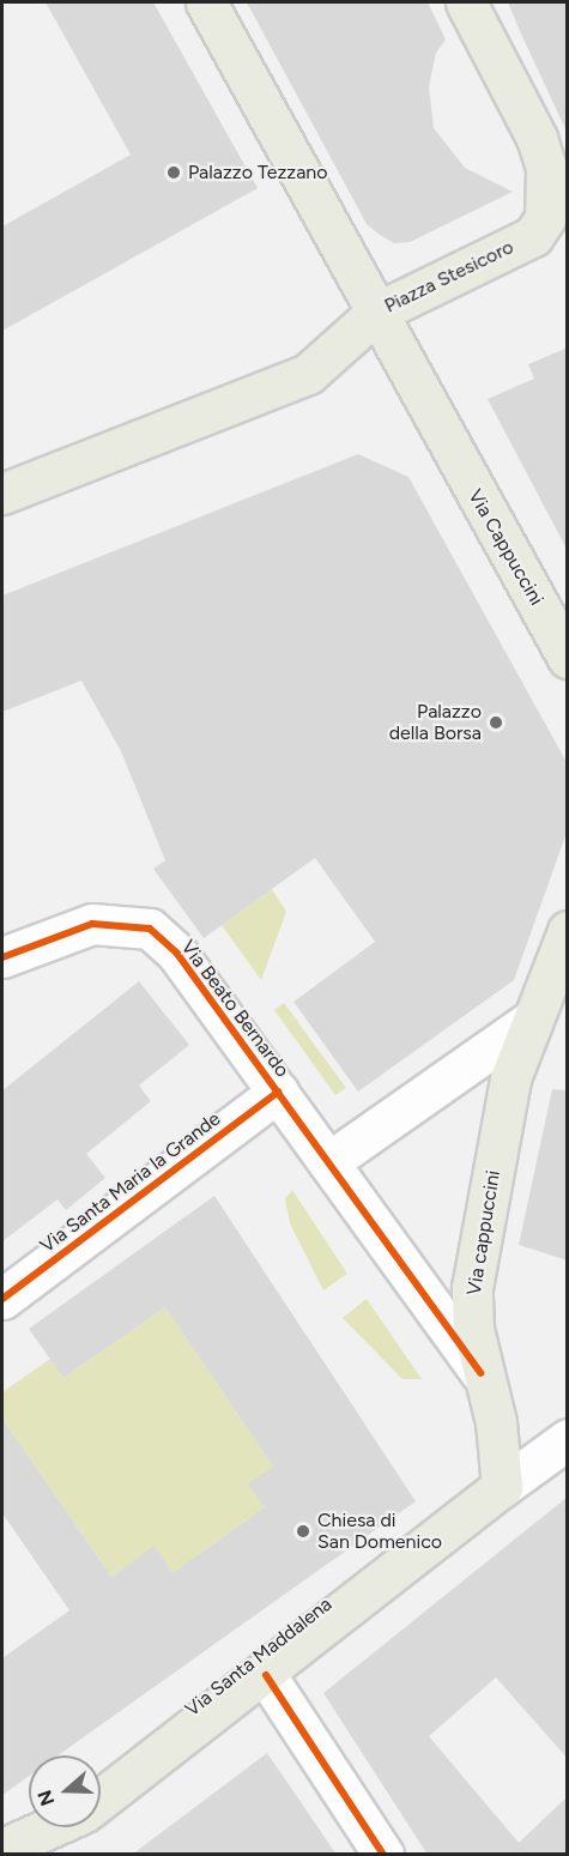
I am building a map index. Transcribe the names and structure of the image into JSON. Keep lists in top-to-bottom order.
{
  "streets": {
    "main road": [
      "Piazza Stesicoro",
      "Via Cappuccini",
      "Via cappuccini",
      "Via Santa Maddalena"
    ],
    "street": ["Via Beato Bernardo", "Via Santa Maria la Grande"]
  },
  "crossings": [
    ["Piazza Stesicoro", "Via Cappuccini"],
    ["Via Beato Bernardo", "Via Santa Maria la Grande"],
    ["Via Beato Bernardo", "Via cappuccini"],
    ["Via cappuccini", "Via Santa Maddalena"]
  ],
  "places": ["Palazzo Tezzano", "Palazzo della Borsa", "Chiesa di San Domenico"],
  "north": "left"
}
